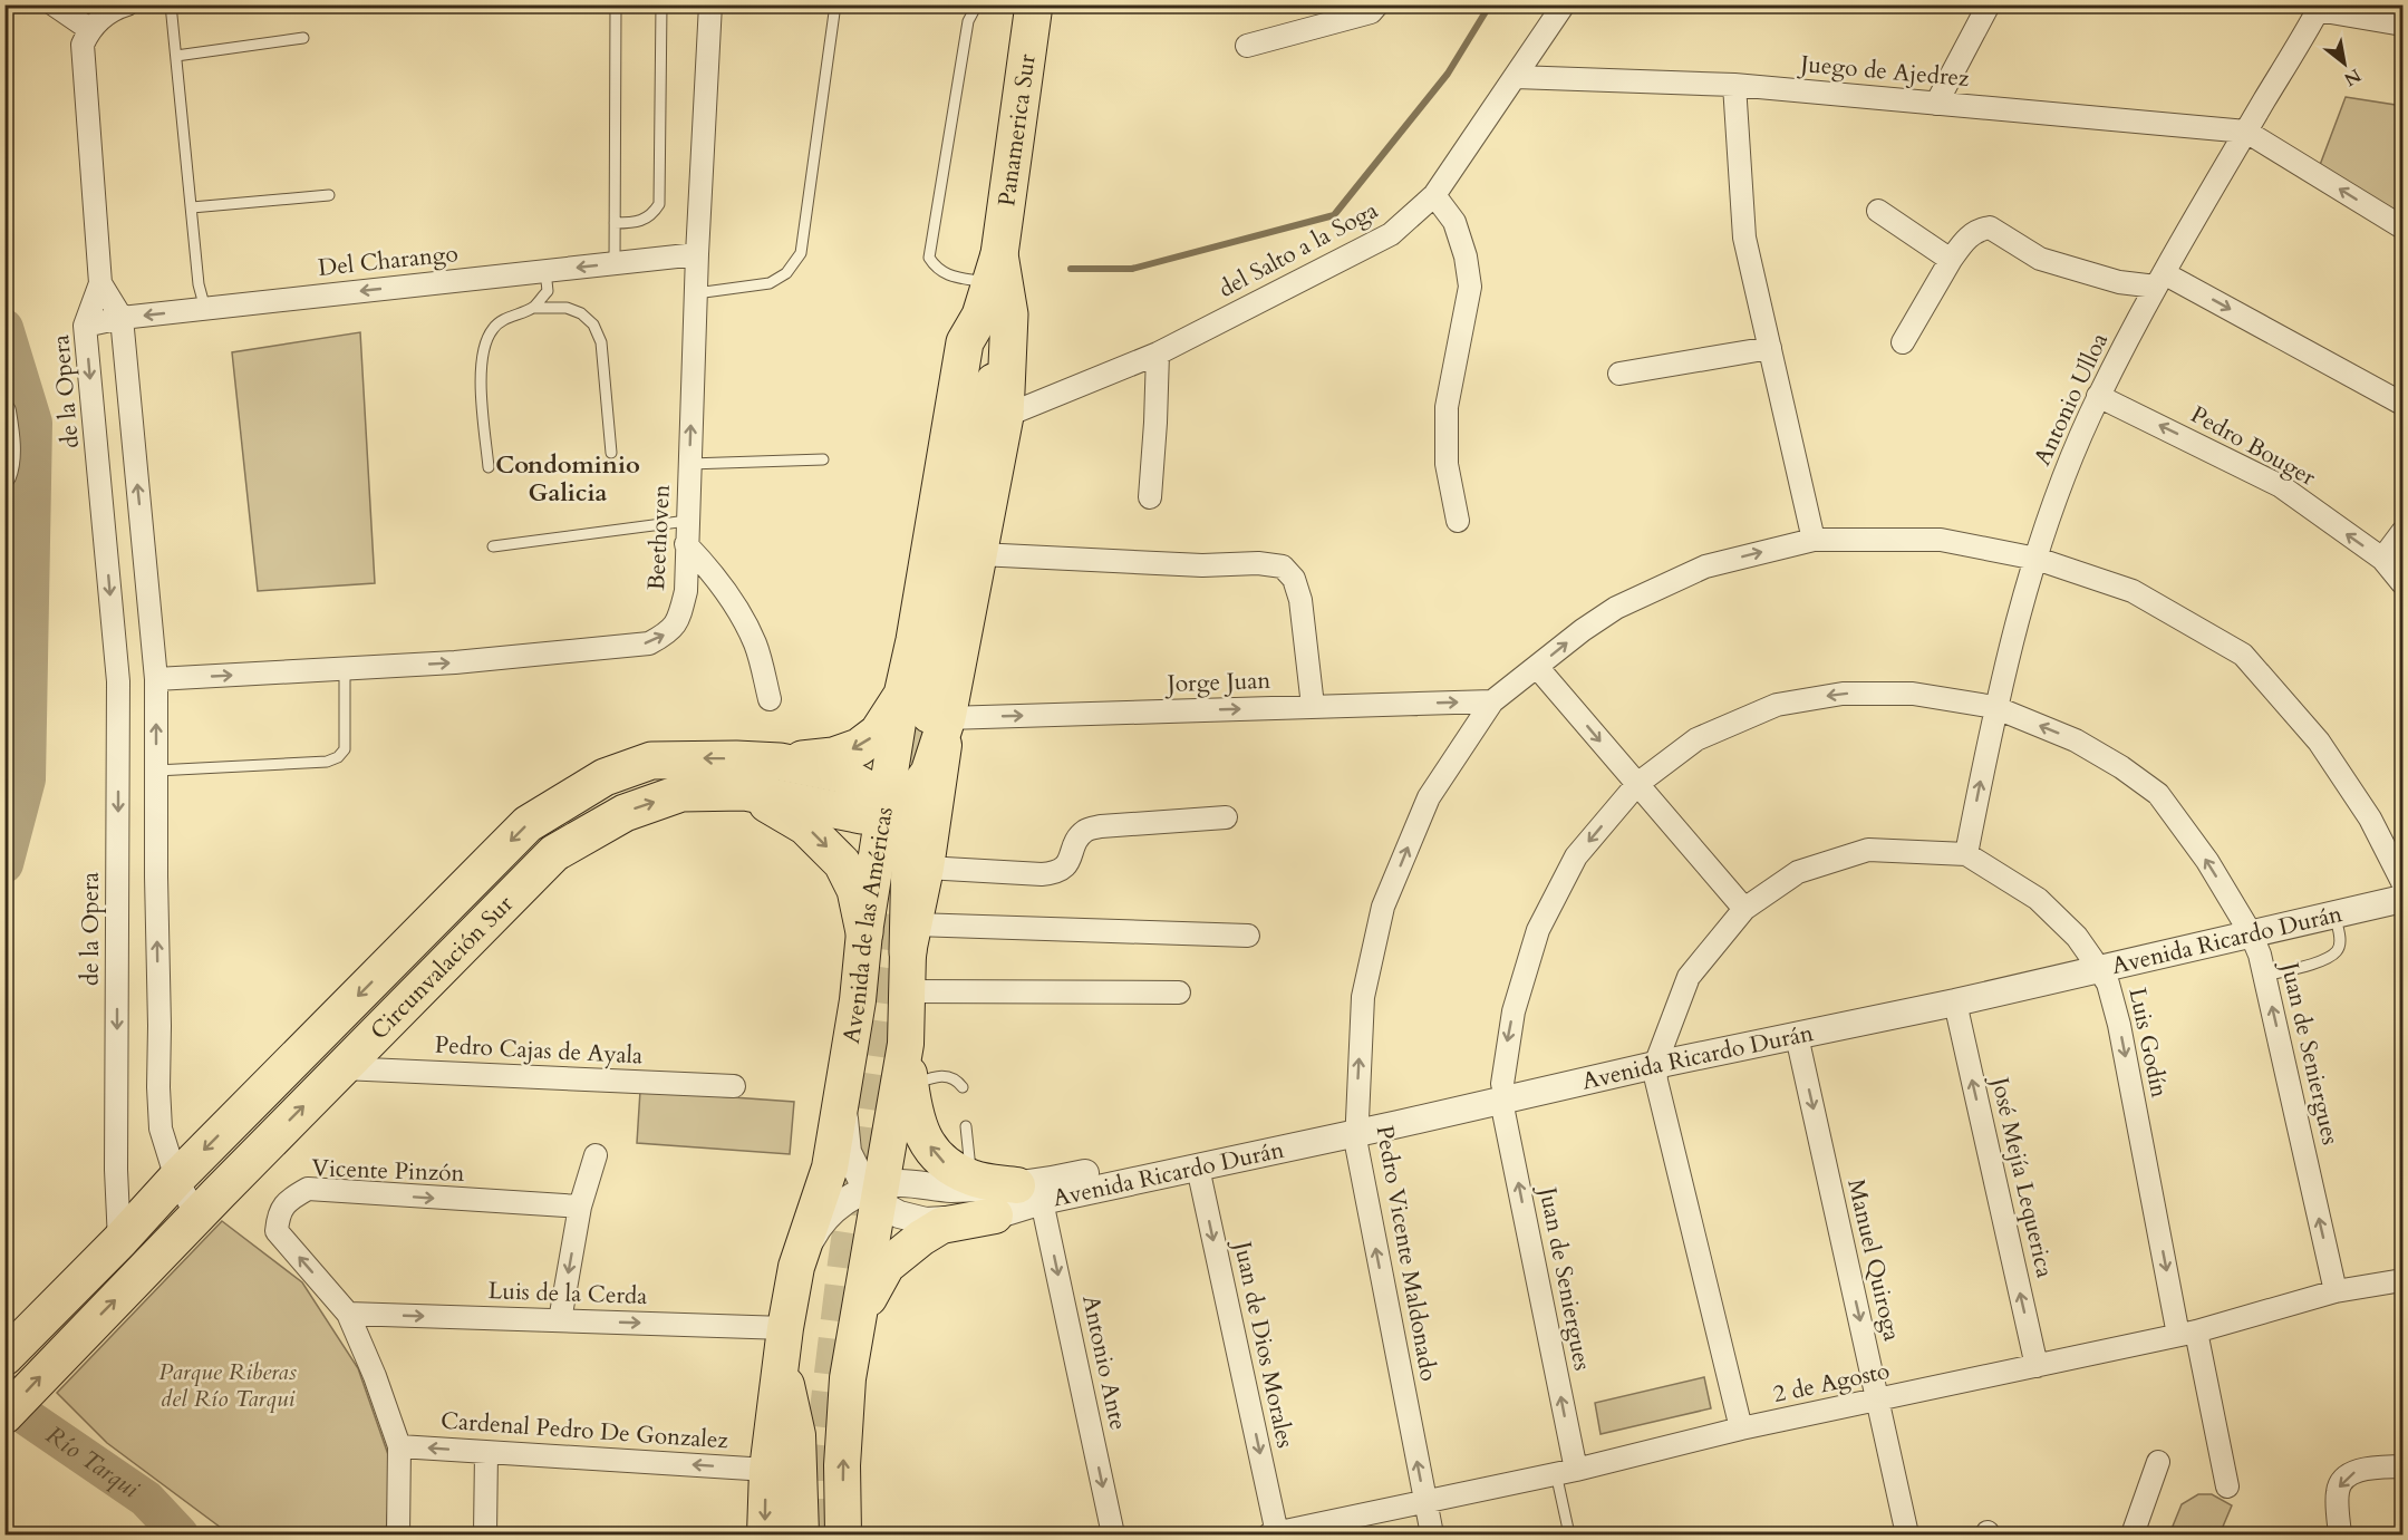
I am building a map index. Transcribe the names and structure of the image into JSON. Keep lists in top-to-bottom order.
{
  "streets": {
    "highway": ["Panamerica Sur", "Avenida de las Américas", "Circunvalación Sur"],
    "street": [
      "Juego de Ajedrez",
      "del Salto a la Soga",
      "Del Charango",
      "de la Opera",
      "Antonio Ulloa",
      "Pedro Bouger",
      "Beethoven",
      "Jorge Juan",
      "Avenida Ricardo Durán",
      "Luis Godín",
      "Pedro Cajas de Ayala",
      "Juan de Seniergues",
      "Vicente Pinzón",
      "José Mejía Lequerica",
      "Pedro Vicente Maldonado",
      "Manuel Quiroga",
      "Luis de la Cerda",
      "Juan de Dios Morales",
      "Antonio Ante",
      "2 de Agosto",
      "Cardenal Pedro De Gonzalez"
    ]
  },
  "crossings": [
    ["Juego de Ajedrez", "del Salto a la Soga"],
    ["Juego de Ajedrez", "Antonio Ulloa"],
    ["Panamerica Sur", "Avenida de las Américas"],
    ["del Salto a la Soga", "Avenida de las Américas"],
    ["Del Charango", "de la Opera"],
    ["Del Charango", "Beethoven"],
    ["de la Opera", "Circunvalación Sur"],
    ["Antonio Ulloa", "Pedro Bouger"],
    ["Antonio Ulloa", "Luis Godín"],
    ["Antonio Ulloa", "Juan de Seniergues"],
    ["Antonio Ulloa", "Pedro Vicente Maldonado"],
    ["Jorge Juan", "Avenida de las Américas"],
    ["Jorge Juan", "Circunvalación Sur"],
    ["Jorge Juan", "Pedro Vicente Maldonado"],
    ["Avenida de las Américas", "Avenida Ricardo Durán"],
    ["Avenida de las Américas", "Circunvalación Sur"],
    ["Avenida de las Américas", "Luis de la Cerda"],
    ["Avenida de las Américas", "Cardenal Pedro De Gonzalez"],
    ["Avenida Ricardo Durán", "Luis Godín"],
    ["Avenida Ricardo Durán", "Juan de Seniergues"],
    ["Avenida Ricardo Durán", "José Mejía Lequerica"],
    ["Avenida Ricardo Durán", "Pedro Vicente Maldonado"],
    ["Avenida Ricardo Durán", "Manuel Quiroga"],
    ["Avenida Ricardo Durán", "Juan de Dios Morales"],
    ["Avenida Ricardo Durán", "Antonio Ante"],
    ["Circunvalación Sur", "Pedro Cajas de Ayala"],
    ["Luis Godín", "2 de Agosto"],
    ["Juan de Seniergues", "2 de Agosto"],
    ["Vicente Pinzón", "Luis de la Cerda"],
    ["Vicente Pinzón", "Cardenal Pedro De Gonzalez"],
    ["José Mejía Lequerica", "2 de Agosto"],
    ["Pedro Vicente Maldonado", "2 de Agosto"],
    ["Manuel Quiroga", "2 de Agosto"],
    ["Juan de Dios Morales", "2 de Agosto"]
  ],
  "one_way": [
    "Del Charango",
    "José Mejía Lequerica",
    "Pedro Vicente Maldonado",
    "Luis de la Cerda",
    "Juan de Dios Morales",
    "Antonio Ante",
    "Cardenal Pedro De Gonzalez"
  ],
  "districts": ["Condominio Galicia"],
  "water": ["Río Tarqui"],
  "parks": ["Parque Riberas del Río Tarqui"],
  "north": "bottom right"
}
